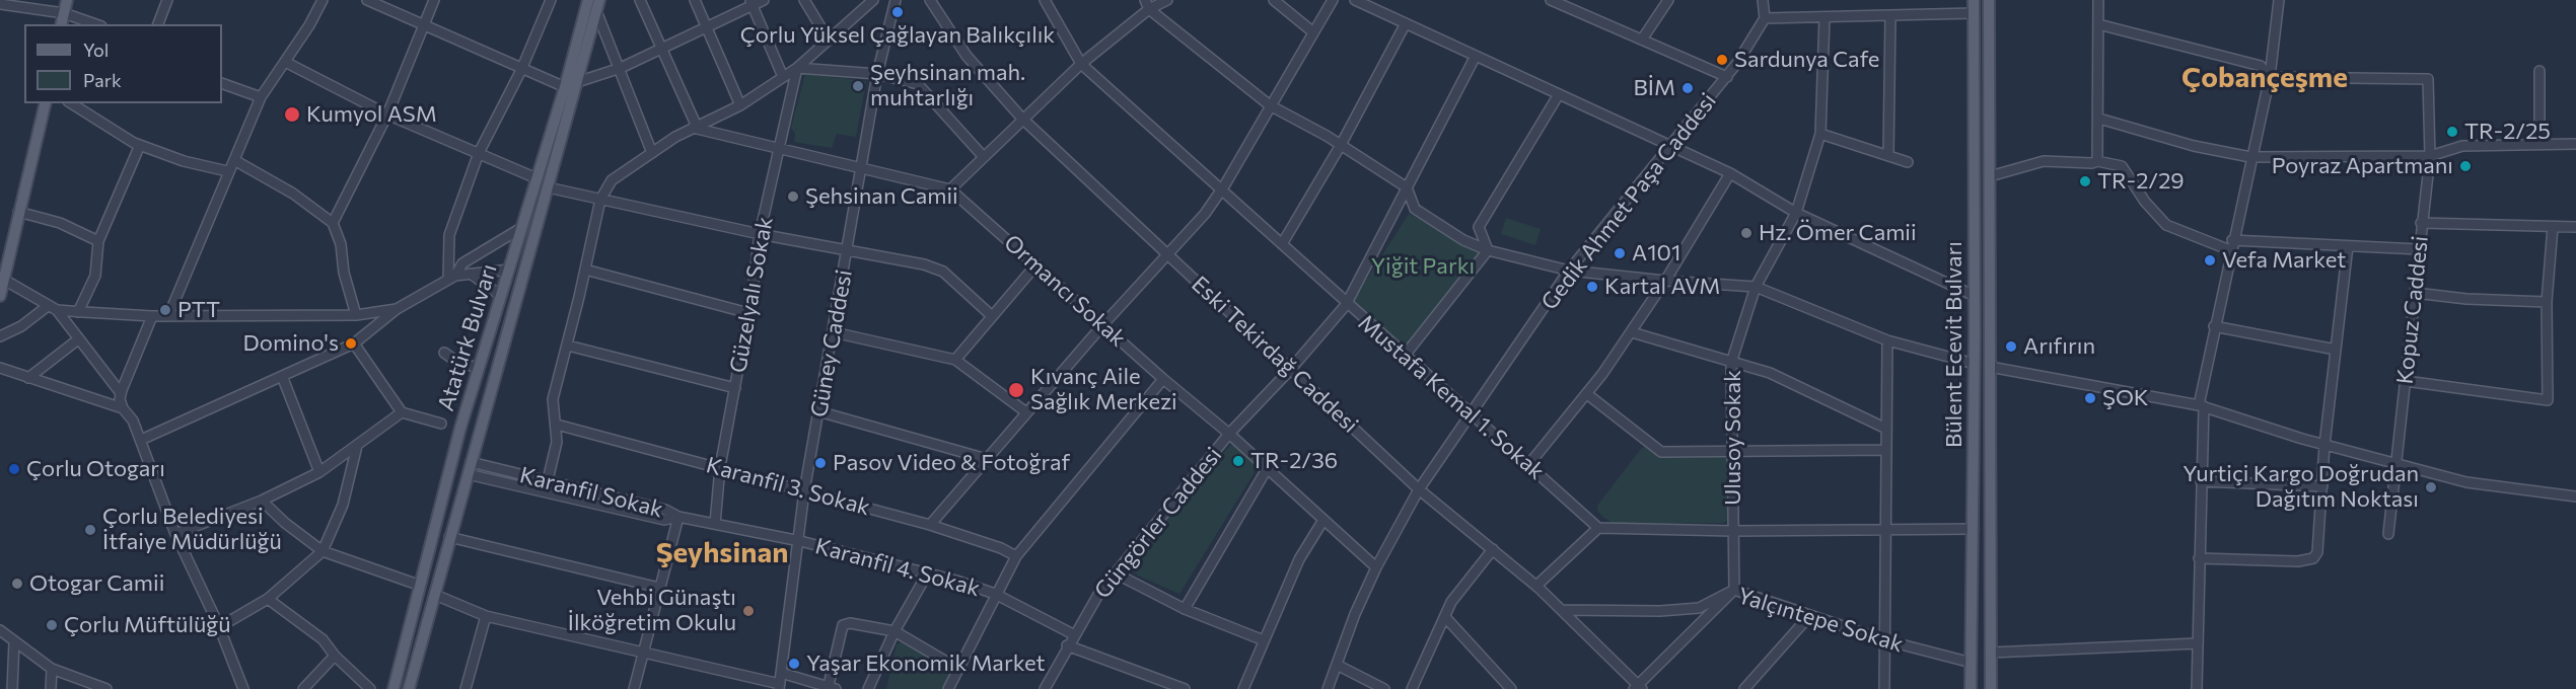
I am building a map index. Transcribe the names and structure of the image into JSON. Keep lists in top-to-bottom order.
{
  "streets": {
    "main road": ["Atatürk Bulvarı", "Bülent Ecevit Bulvarı"],
    "street": [
      "Gedik Ahmet Paşa Caddesi",
      "Ormancı Sokak",
      "Güzelyalı Sokak",
      "Kopuz Caddesi",
      "Güney Caddesi",
      "Eski Tekirdağ Caddesi",
      "Mustafa Kemal 1. Sokak",
      "Ulusoy Sokak",
      "Karanfil 3. Sokak",
      "Karanfil Sokak",
      "Güngörler Caddesi",
      "Karanfil 4. Sokak",
      "Yalçıntepe Sokak"
    ]
  },
  "crossings": [
    ["Gedik Ahmet Paşa Caddesi", "Ormancı Sokak"],
    ["Gedik Ahmet Paşa Caddesi", "Eski Tekirdağ Caddesi"],
    ["Gedik Ahmet Paşa Caddesi", "Mustafa Kemal 1. Sokak"],
    ["Ormancı Sokak", "Güzelyalı Sokak"],
    ["Ormancı Sokak", "Güney Caddesi"],
    ["Ormancı Sokak", "Güngörler Caddesi"],
    ["Güzelyalı Sokak", "Karanfil 3. Sokak"],
    ["Güzelyalı Sokak", "Karanfil 4. Sokak"],
    ["Atatürk Bulvarı", "Karanfil Sokak"],
    ["Güney Caddesi", "Karanfil 3. Sokak"],
    ["Güney Caddesi", "Karanfil 4. Sokak"],
    ["Bülent Ecevit Bulvarı", "Yalçıntepe Sokak"],
    ["Eski Tekirdağ Caddesi", "Güngörler Caddesi"],
    ["Eski Tekirdağ Caddesi", "Yalçıntepe Sokak"],
    ["Mustafa Kemal 1. Sokak", "Güngörler Caddesi"],
    ["Ulusoy Sokak", "Yalçıntepe Sokak"],
    ["Karanfil Sokak", "Karanfil 4. Sokak"],
    ["Güngörler Caddesi", "Karanfil 4. Sokak"]
  ],
  "districts": ["Çobançeşme", "Şeyhsinan"],
  "parks": ["Yiğit Parkı"],
  "places": [
    "Çorlu Yüksel Çağlayan Balıkçılık",
    "Sardunya Cafe",
    "Şeyhsinan mah. muhtarlığı",
    "BİM",
    "Kumyol ASM",
    "TR-2/25",
    "Poyraz Apartmanı",
    "TR-2/29",
    "Şehsinan Camii",
    "Hz. Ömer Camii",
    "A101",
    "Vefa Market",
    "Kartal AVM",
    "PTT",
    "Domino's",
    "Arıfırın",
    "Kıvanç Aile Sağlık Merkezi",
    "ŞOK",
    "TR-2/36",
    "Pasov Video & Fotoğraf",
    "Çorlu Otogarı",
    "Yurtiçi Kargo Doğrudan Dağıtım Noktası",
    "Çorlu Belediyesi İtfaiye Müdürlüğü",
    "Otogar Camii",
    "Vehbi Günaştı İlköğretim Okulu",
    "Çorlu Müftülüğü",
    "Yaşar Ekonomik Market"
  ],
  "legend": ["Yol", "Park"]
}
